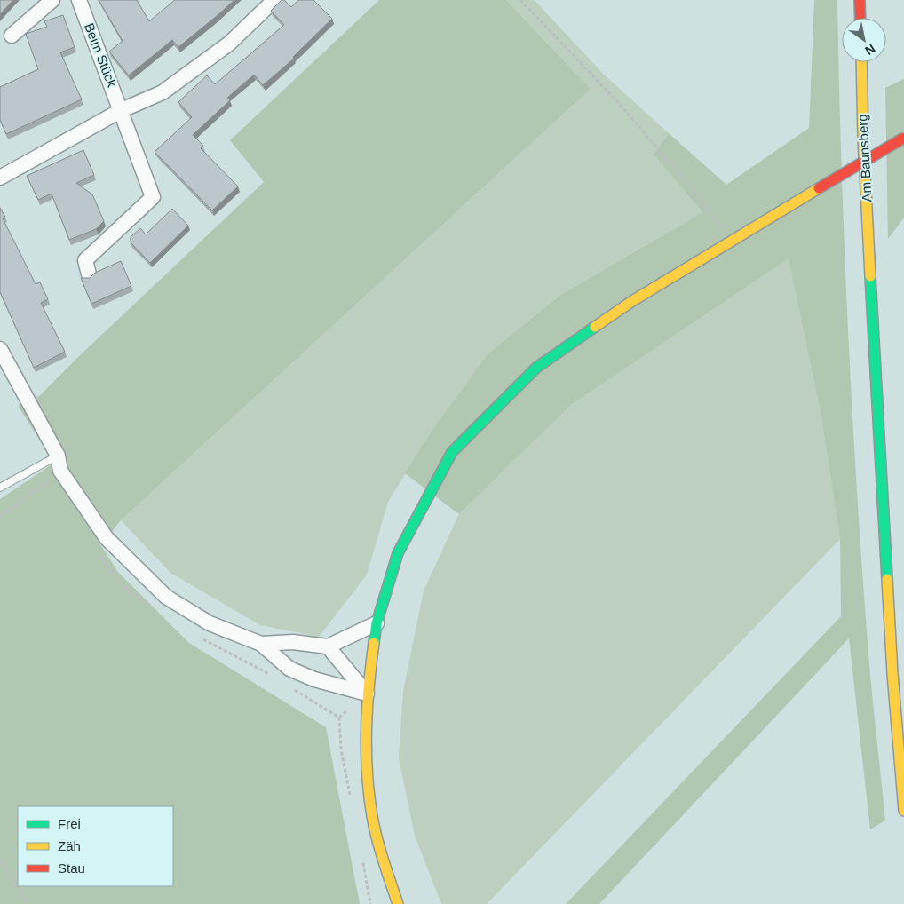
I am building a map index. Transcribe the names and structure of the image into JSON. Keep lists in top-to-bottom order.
{
  "streets": {
    "street": ["Beim Stück", "Am Baunsberg"]
  },
  "legend": ["Frei", "Zäh", "Stau"],
  "north": "bottom right"
}
